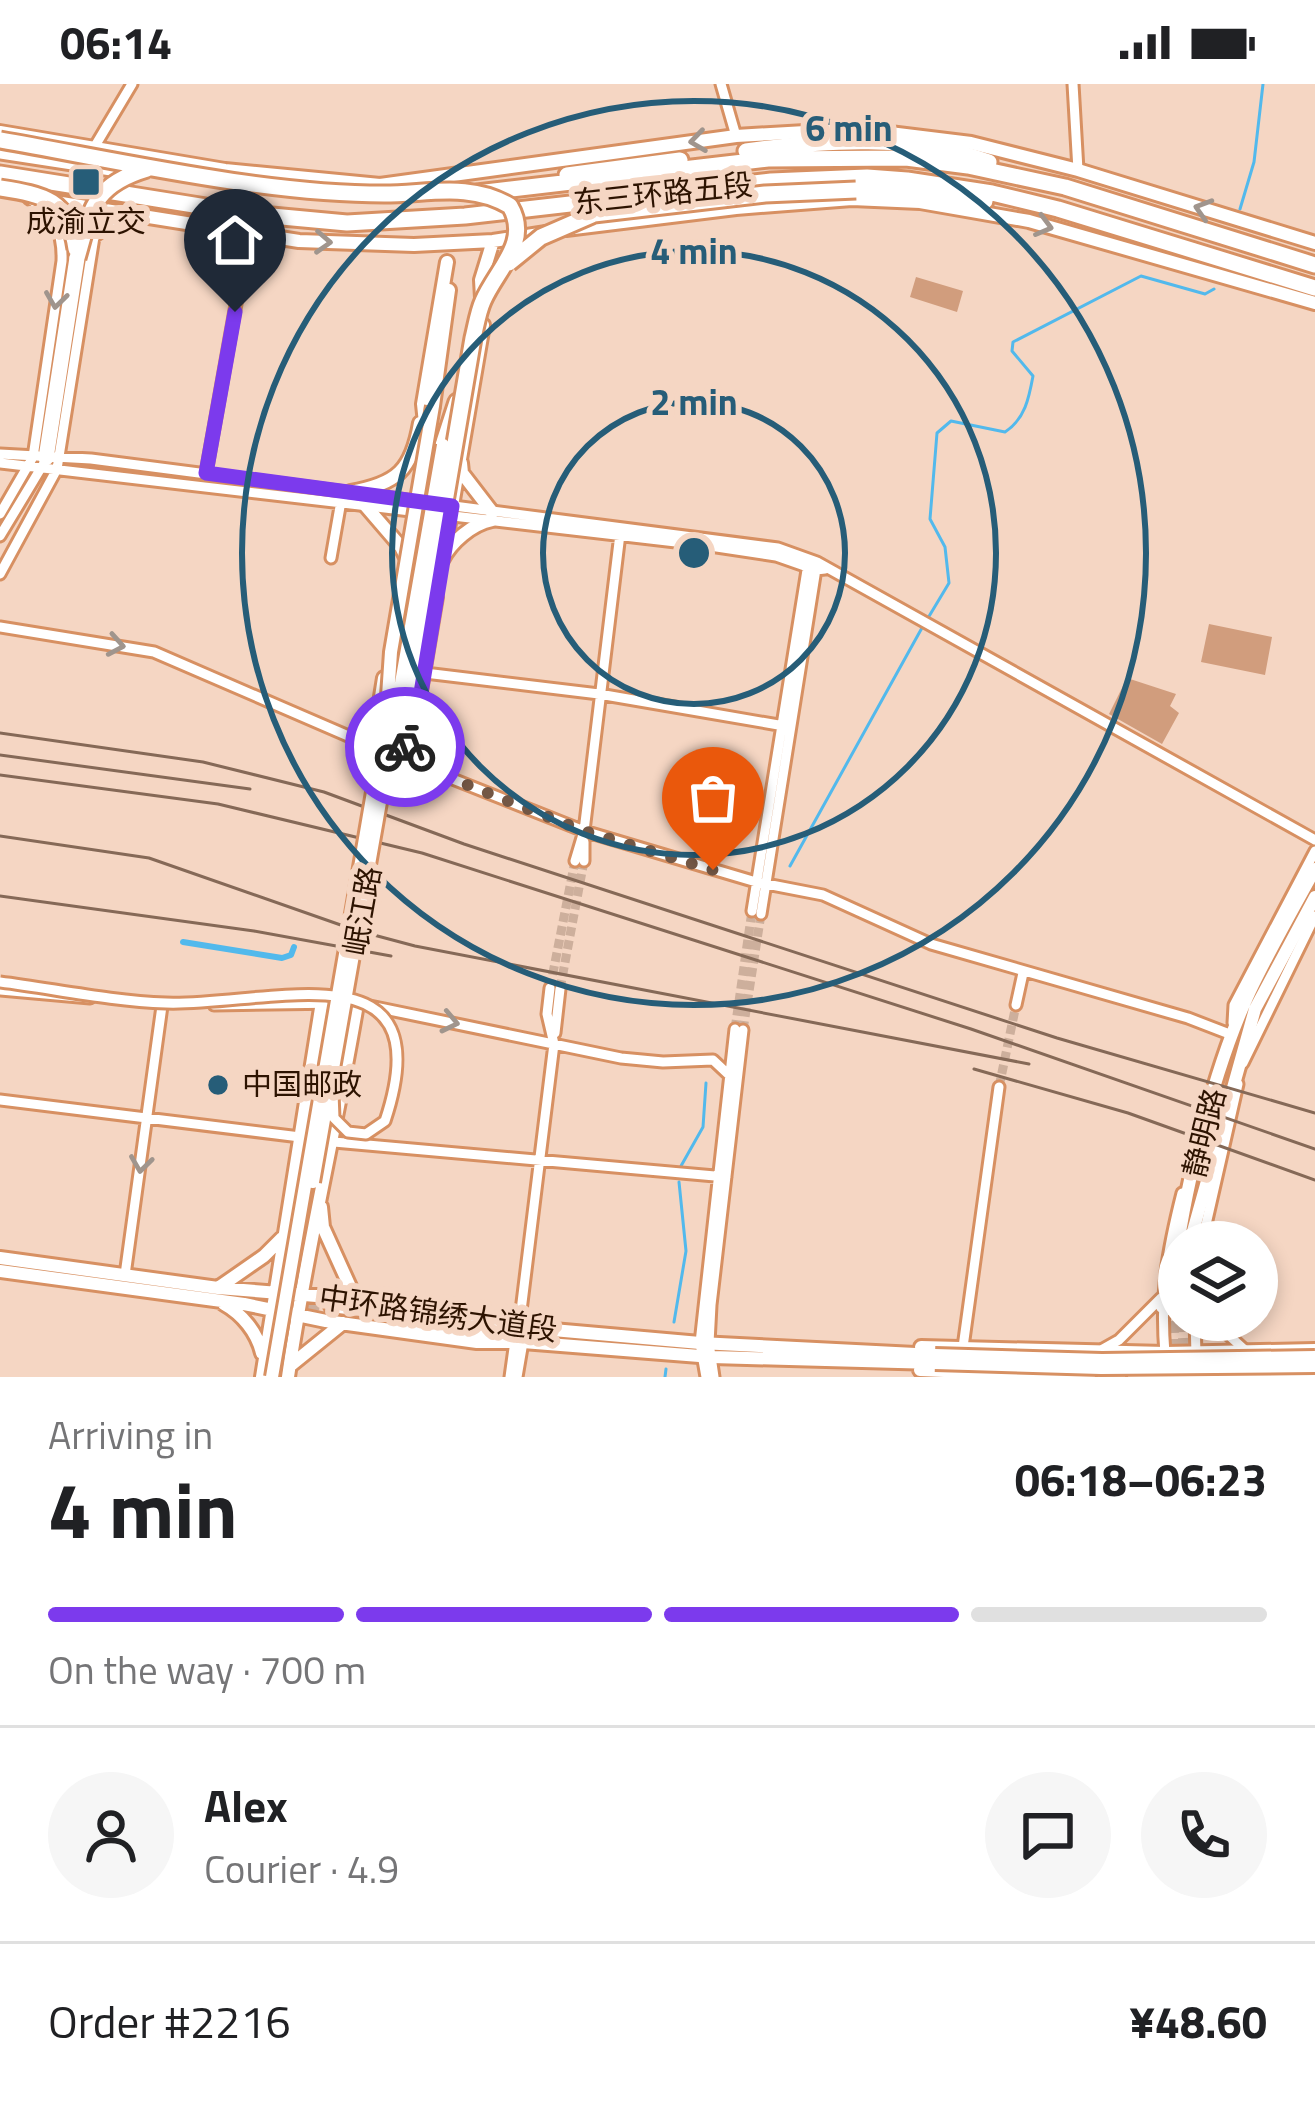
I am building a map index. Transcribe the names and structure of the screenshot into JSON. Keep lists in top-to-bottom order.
{
  "streets": {
    "highway": ["东三环路五段"],
    "main road": ["岷江路", "静明路", "中环路锦绣大道段"]
  },
  "places": {
    "transit": ["成渝立交"],
    "other": ["中国邮政"]
  },
  "page": {
    "status": "06:14",
    "heading": ["4 min", "Arriving in", "06:18–06:23"],
    "panel": [
      "Alex",
      "Courier · 4.9",
      "Order #2216",
      "¥48.60"
    ],
    "bar": "On the way · 700 m"
  },
  "rings": ["6 min", "4 min", "2 min"]
}
